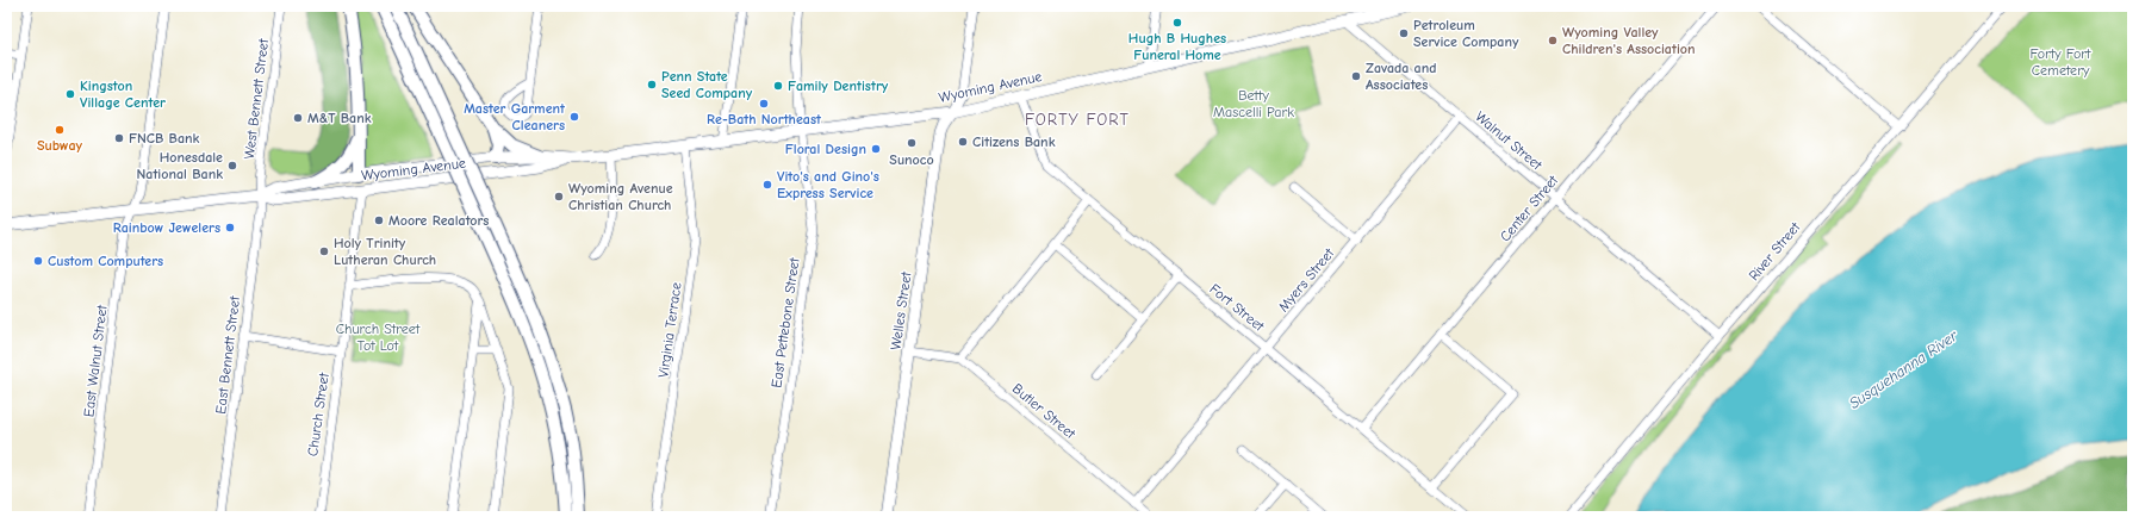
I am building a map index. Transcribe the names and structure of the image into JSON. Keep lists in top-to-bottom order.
{
  "streets": {
    "main road": ["Wyoming Avenue", "Welles Street", "Church Street"],
    "street": [
      "West Bennett Street",
      "Walnut Street",
      "Center Street",
      "River Street",
      "Myers Street",
      "Fort Street",
      "East Pettebone Street",
      "Virginia Terrace",
      "East Bennett Street",
      "East Walnut Street",
      "Butler Street"
    ]
  },
  "crossings": [
    ["Wyoming Avenue", "West Bennett Street"],
    ["Wyoming Avenue", "Walnut Street"],
    ["Wyoming Avenue", "Fort Street"],
    ["Wyoming Avenue", "Welles Street"],
    ["Wyoming Avenue", "East Pettebone Street"],
    ["Wyoming Avenue", "Virginia Terrace"],
    ["Wyoming Avenue", "East Bennett Street"],
    ["Wyoming Avenue", "East Walnut Street"],
    ["Wyoming Avenue", "Church Street"],
    ["West Bennett Street", "East Bennett Street"],
    ["Walnut Street", "Center Street"],
    ["Walnut Street", "River Street"],
    ["Walnut Street", "Myers Street"],
    ["Center Street", "Fort Street"],
    ["Myers Street", "Fort Street"],
    ["Myers Street", "Butler Street"]
  ],
  "districts": ["FORTY FORT"],
  "water": ["Susquehanna River"],
  "parks": ["Forty Fort Cemetery", "Betty Mascelli Park", "Church Street Tot Lot"],
  "places": [
    "Hugh B Hughes Funeral Home",
    "Petroleum Service Company",
    "Wyoming Valley Children's Association",
    "Zavada and Associates",
    "Penn State Seed Company",
    "Family Dentistry",
    "Kingston Village Center",
    "Re-Bath Northeast",
    "Master Garment Cleaners",
    "M&T Bank",
    "Subway",
    "FNCB Bank",
    "Citizens Bank",
    "Sunoco",
    "Floral Design",
    "Honesdale National Bank",
    "Vito's and Gino's Express Service",
    "Wyoming Avenue Christian Church",
    "Moore Realators",
    "Rainbow Jewelers",
    "Holy Trinity Lutheran Church",
    "Custom Computers"
  ]
}
